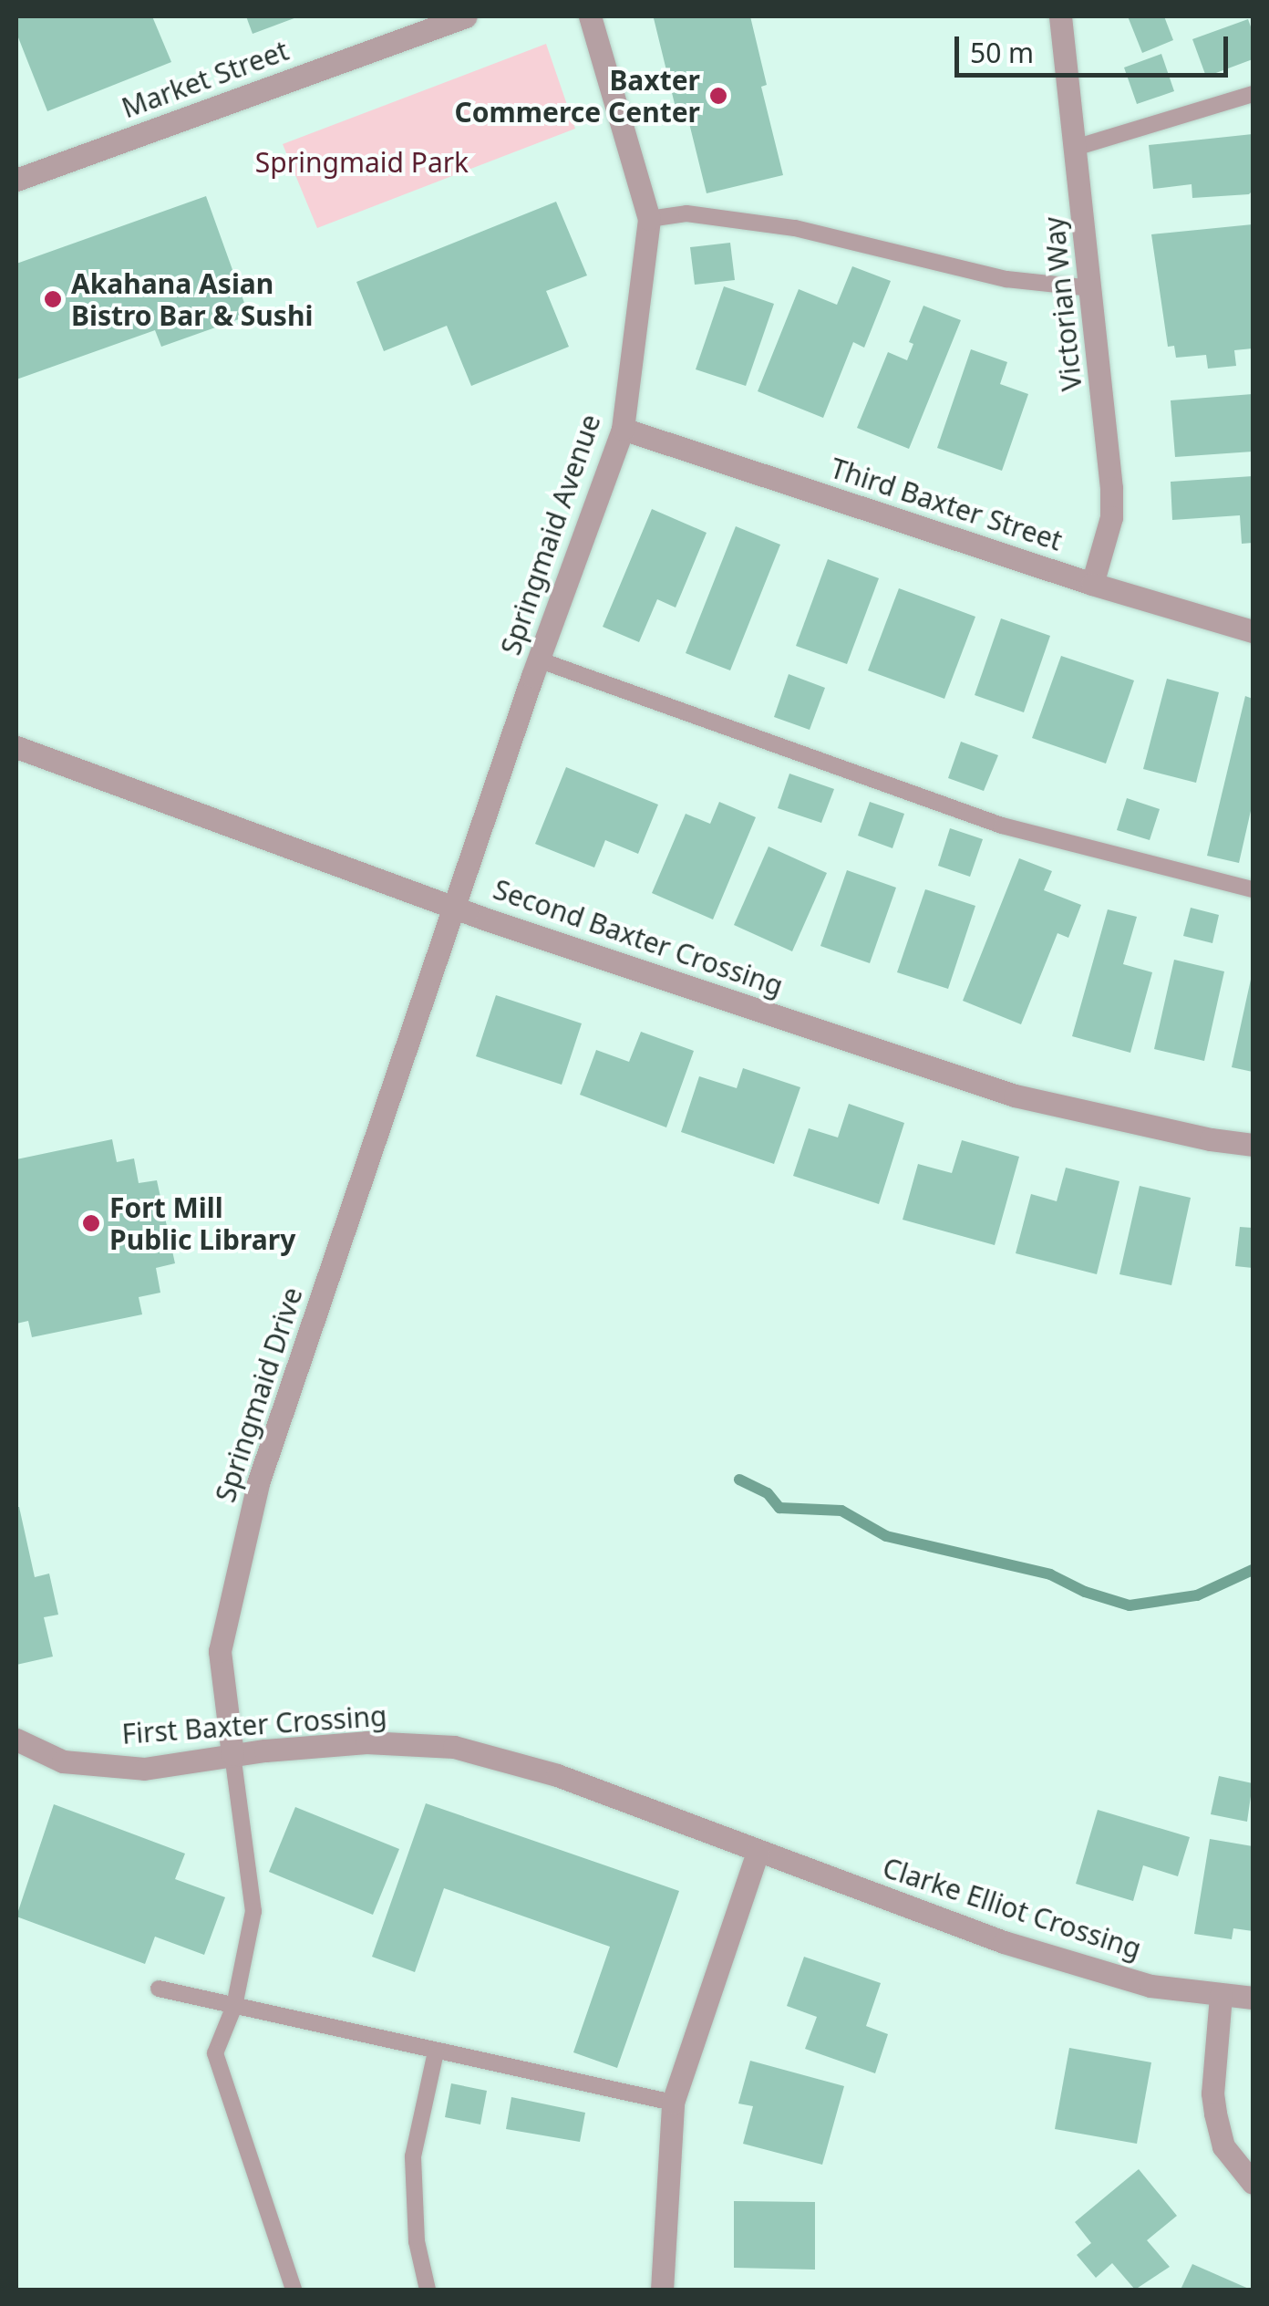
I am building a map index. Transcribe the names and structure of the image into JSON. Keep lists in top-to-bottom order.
{
  "streets": {
    "street": [
      "Market Street",
      "Victorian Way",
      "Third Baxter Street",
      "Springmaid Avenue",
      "Second Baxter Crossing",
      "Springmaid Drive",
      "First Baxter Crossing",
      "Clarke Elliot Crossing"
    ]
  },
  "crossings": [
    ["Victorian Way", "Third Baxter Street"],
    ["Third Baxter Street", "Springmaid Avenue"],
    ["Springmaid Avenue", "Second Baxter Crossing"],
    ["Springmaid Avenue", "Springmaid Drive"],
    ["Second Baxter Crossing", "Springmaid Drive"],
    ["Springmaid Drive", "First Baxter Crossing"],
    ["First Baxter Crossing", "Clarke Elliot Crossing"]
  ],
  "parks": ["Springmaid Park"],
  "places": ["Baxter Commerce Center", "Akahana Asian Bistro Bar & Sushi", "Fort Mill Public Library"],
  "scale_bar": "50 m"
}
